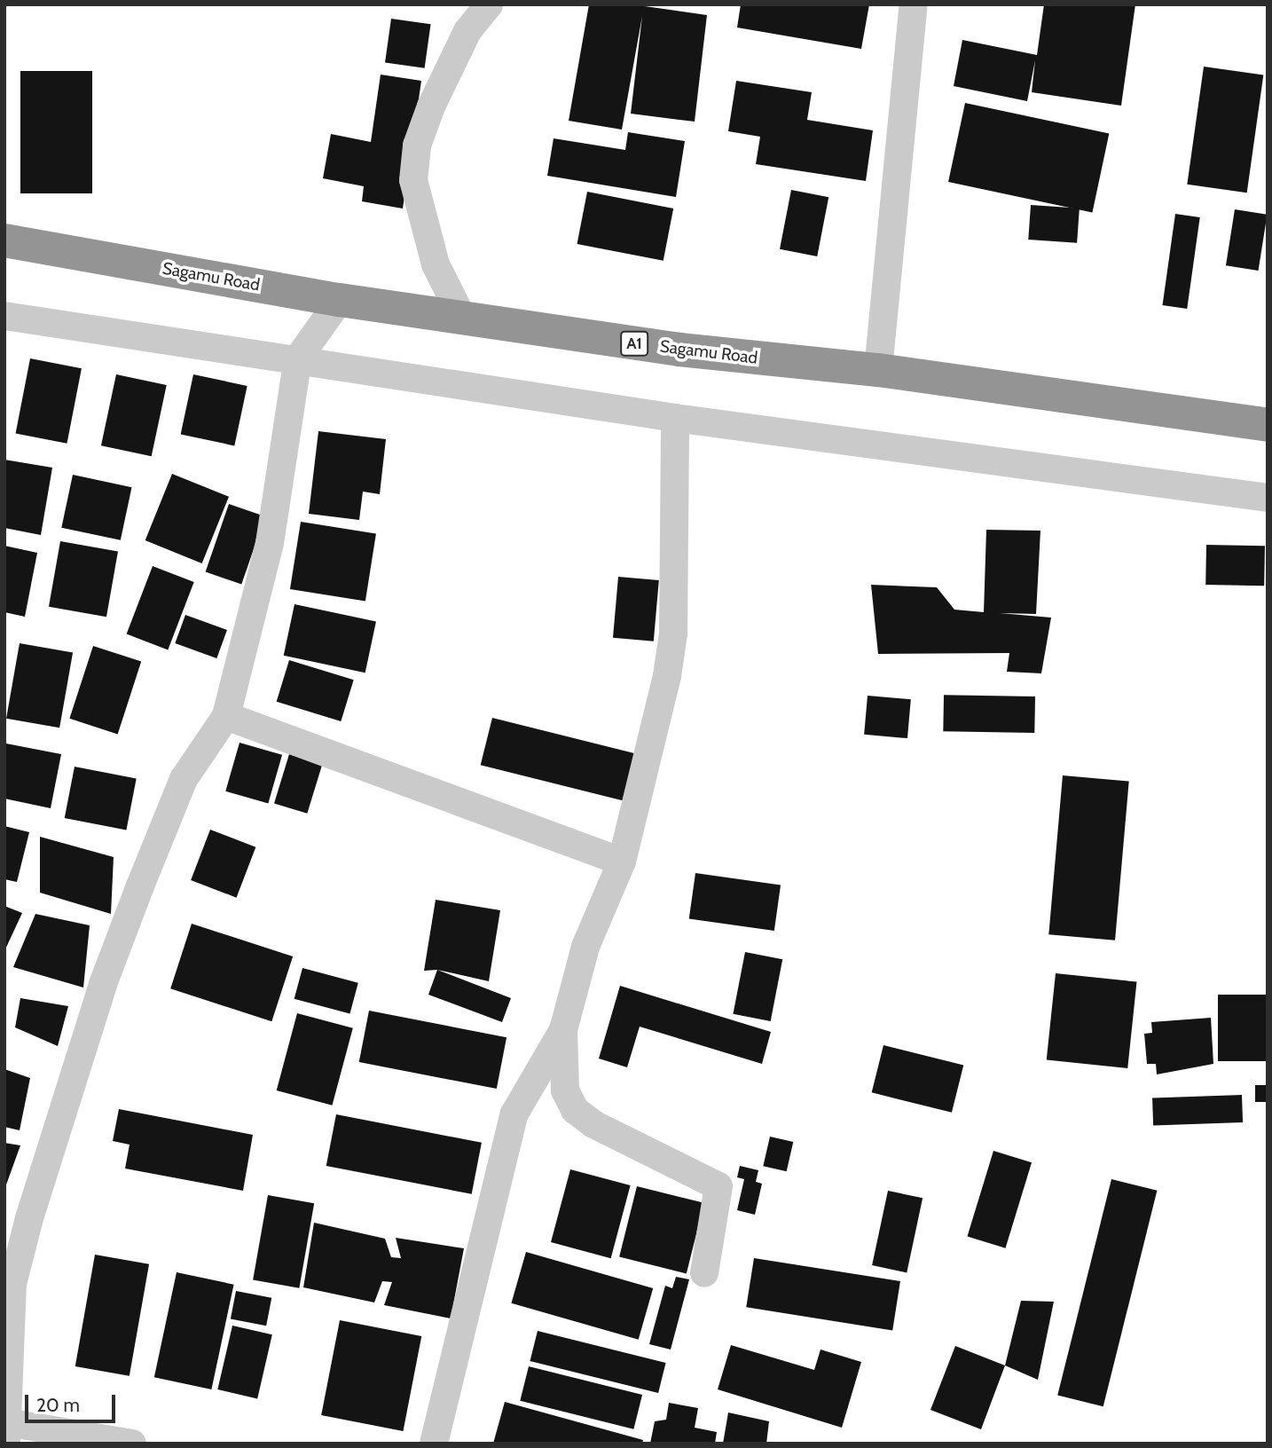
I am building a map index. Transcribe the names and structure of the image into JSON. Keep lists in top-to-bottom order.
{
  "streets": {
    "highway": ["Sagamu Road", "A1"]
  },
  "scale_bar": "20 m"
}
